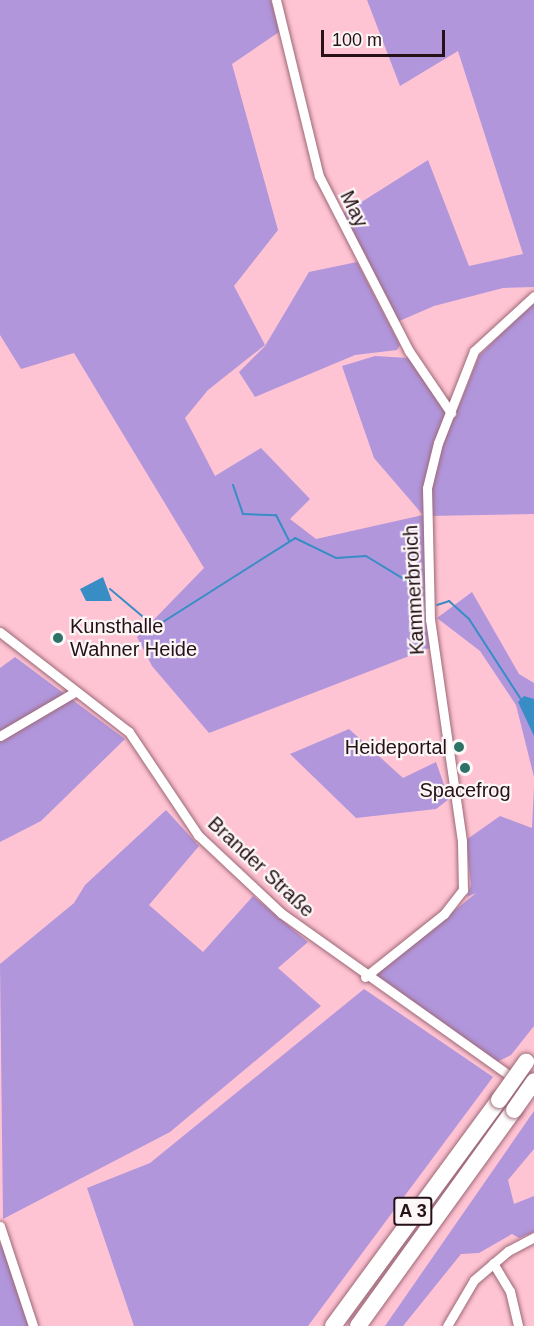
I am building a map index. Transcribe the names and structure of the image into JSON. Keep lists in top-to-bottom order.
{
  "streets": {
    "highway": ["A 3"],
    "street": ["May", "Kammerbroich", "Brander Straße"]
  },
  "crossings": [
    ["May", "Kammerbroich"],
    ["Kammerbroich", "Brander Straße"]
  ],
  "places": ["Kunsthalle Wahner Heide", "Heideportal", "Spacefrog"],
  "scale_bar": "100 m"
}
